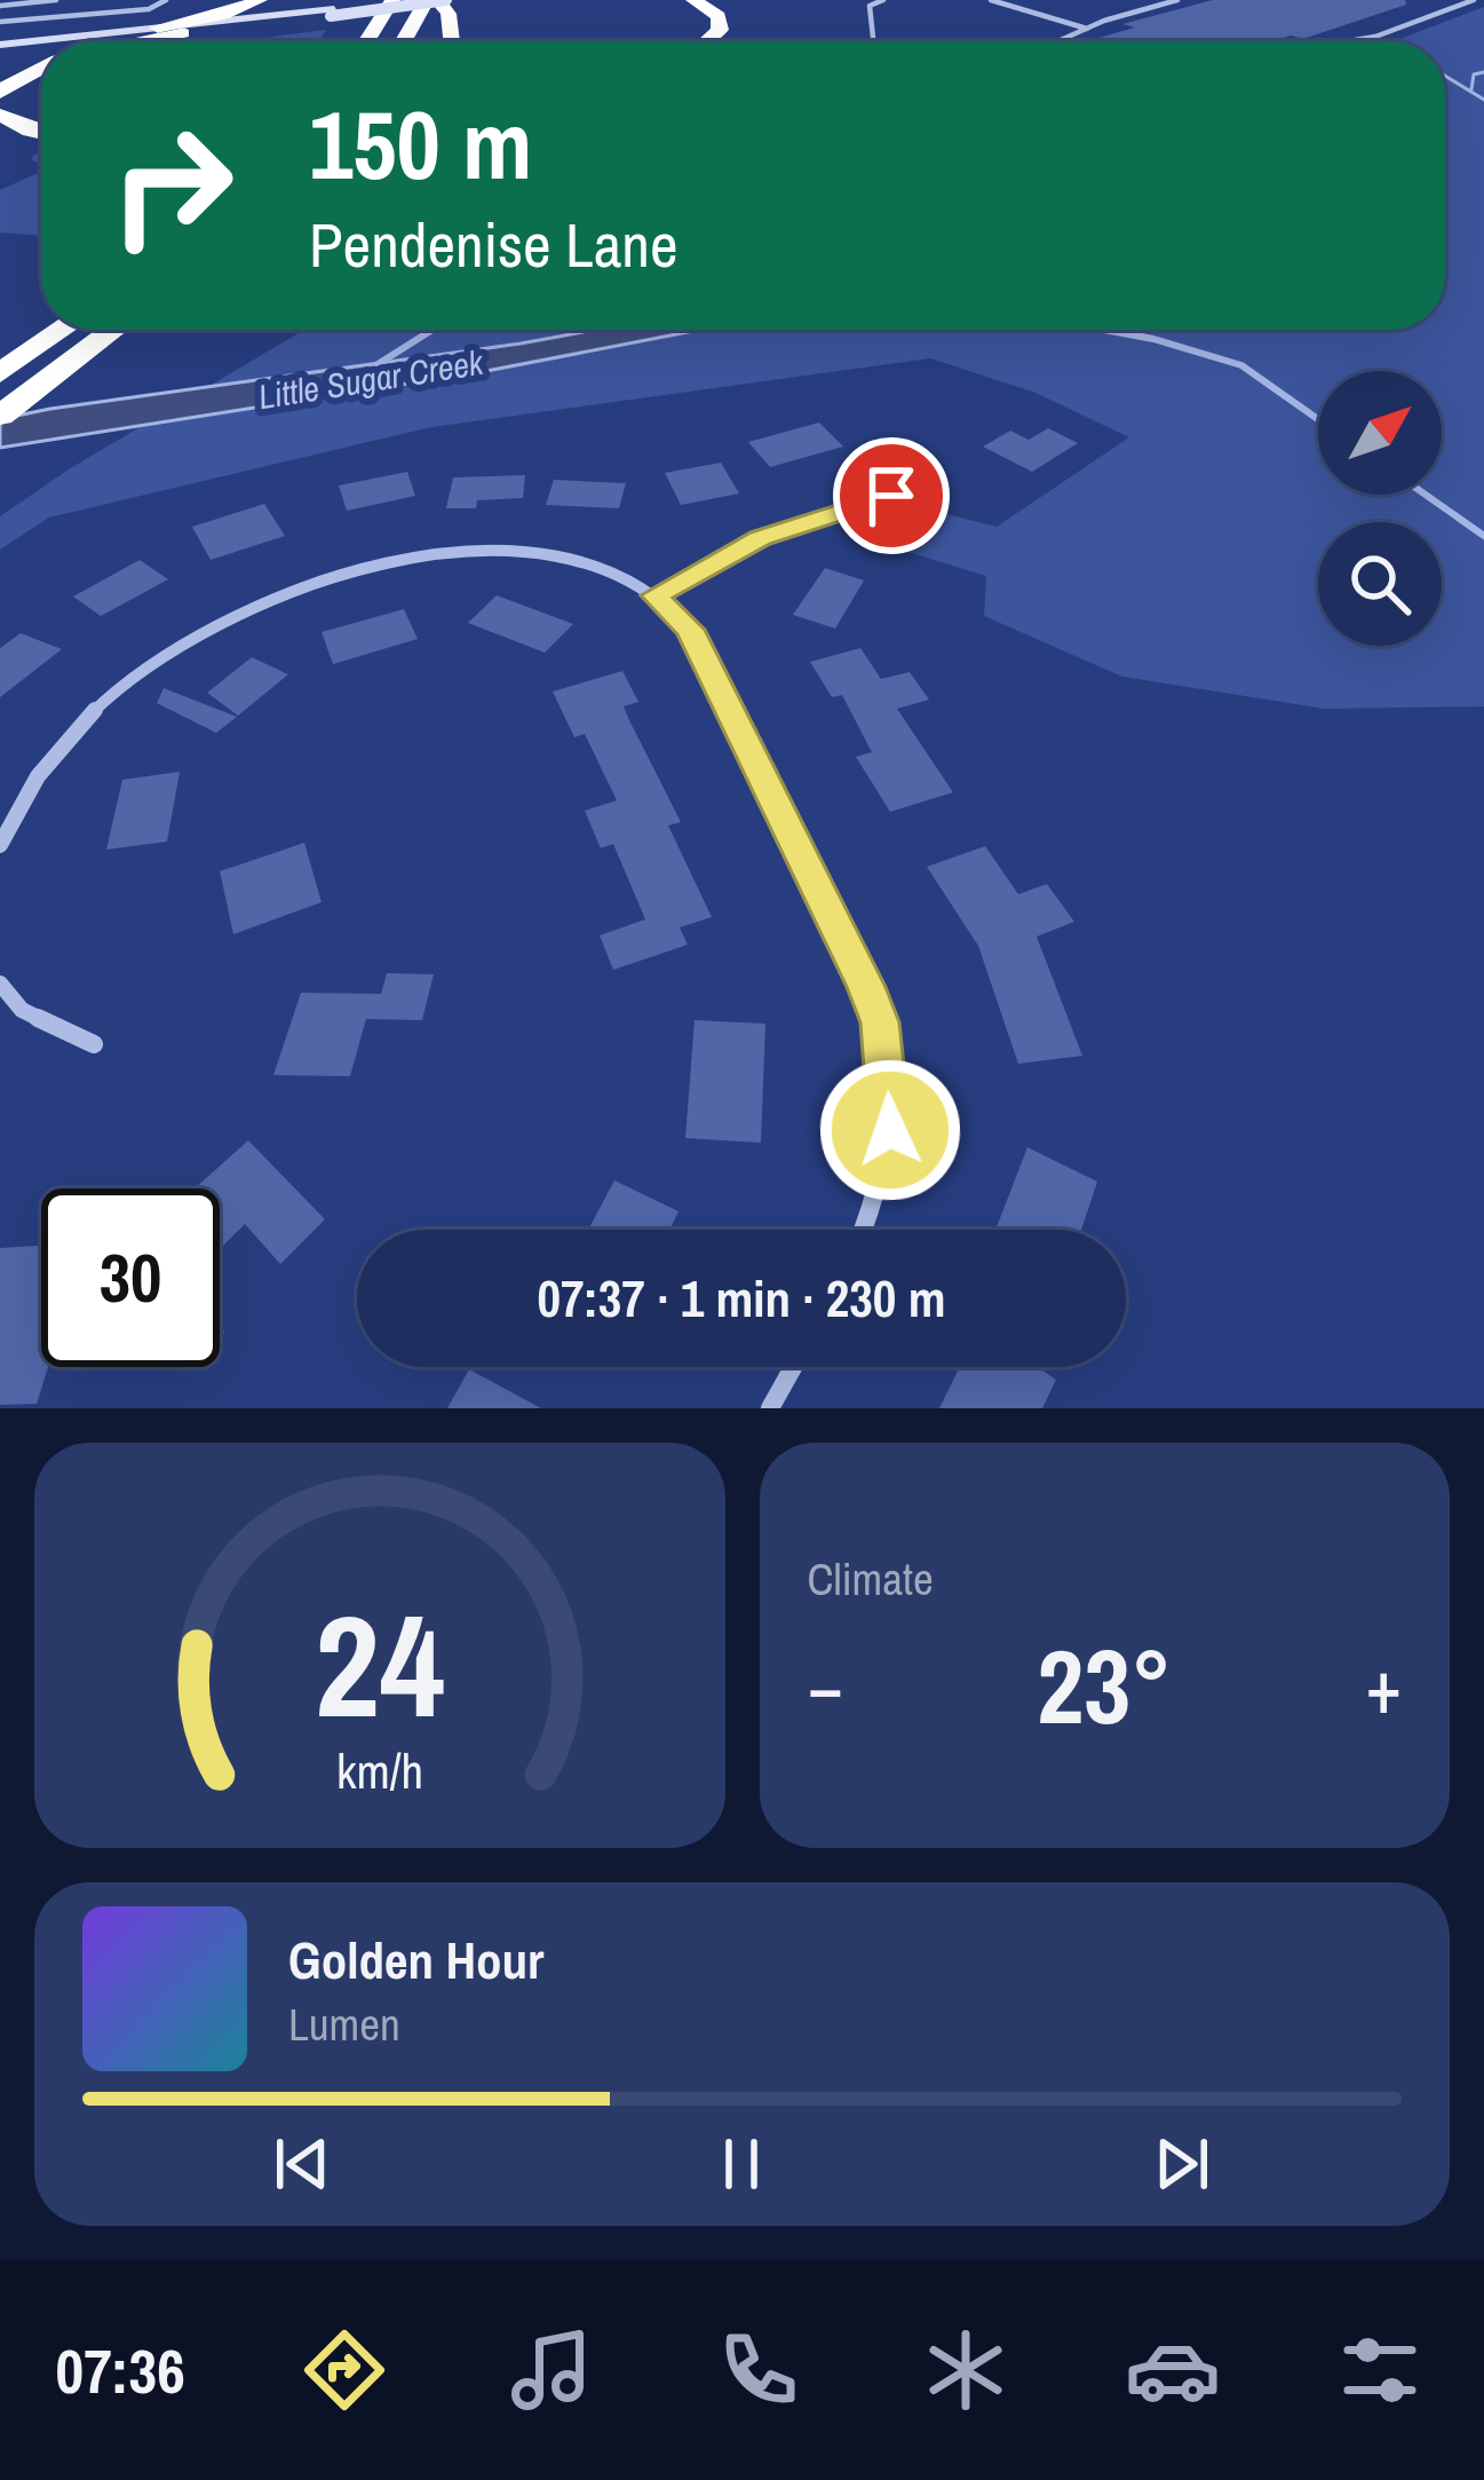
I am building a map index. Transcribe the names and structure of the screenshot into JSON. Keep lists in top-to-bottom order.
{
  "water": ["Little Sugar Creek"],
  "north": "top right",
  "page": {
    "turn": ["150 m", "Pendenise Lane"],
    "limit": "30",
    "trip": "07:37 · 1 min · 230 m",
    "tile": "Climate",
    "heat": ["−", "23°", "+"],
    "song": ["Golden Hour", "Lumen"],
    "tabs": "07:36",
    "gauge": ["24", "km/h"]
  }
}
